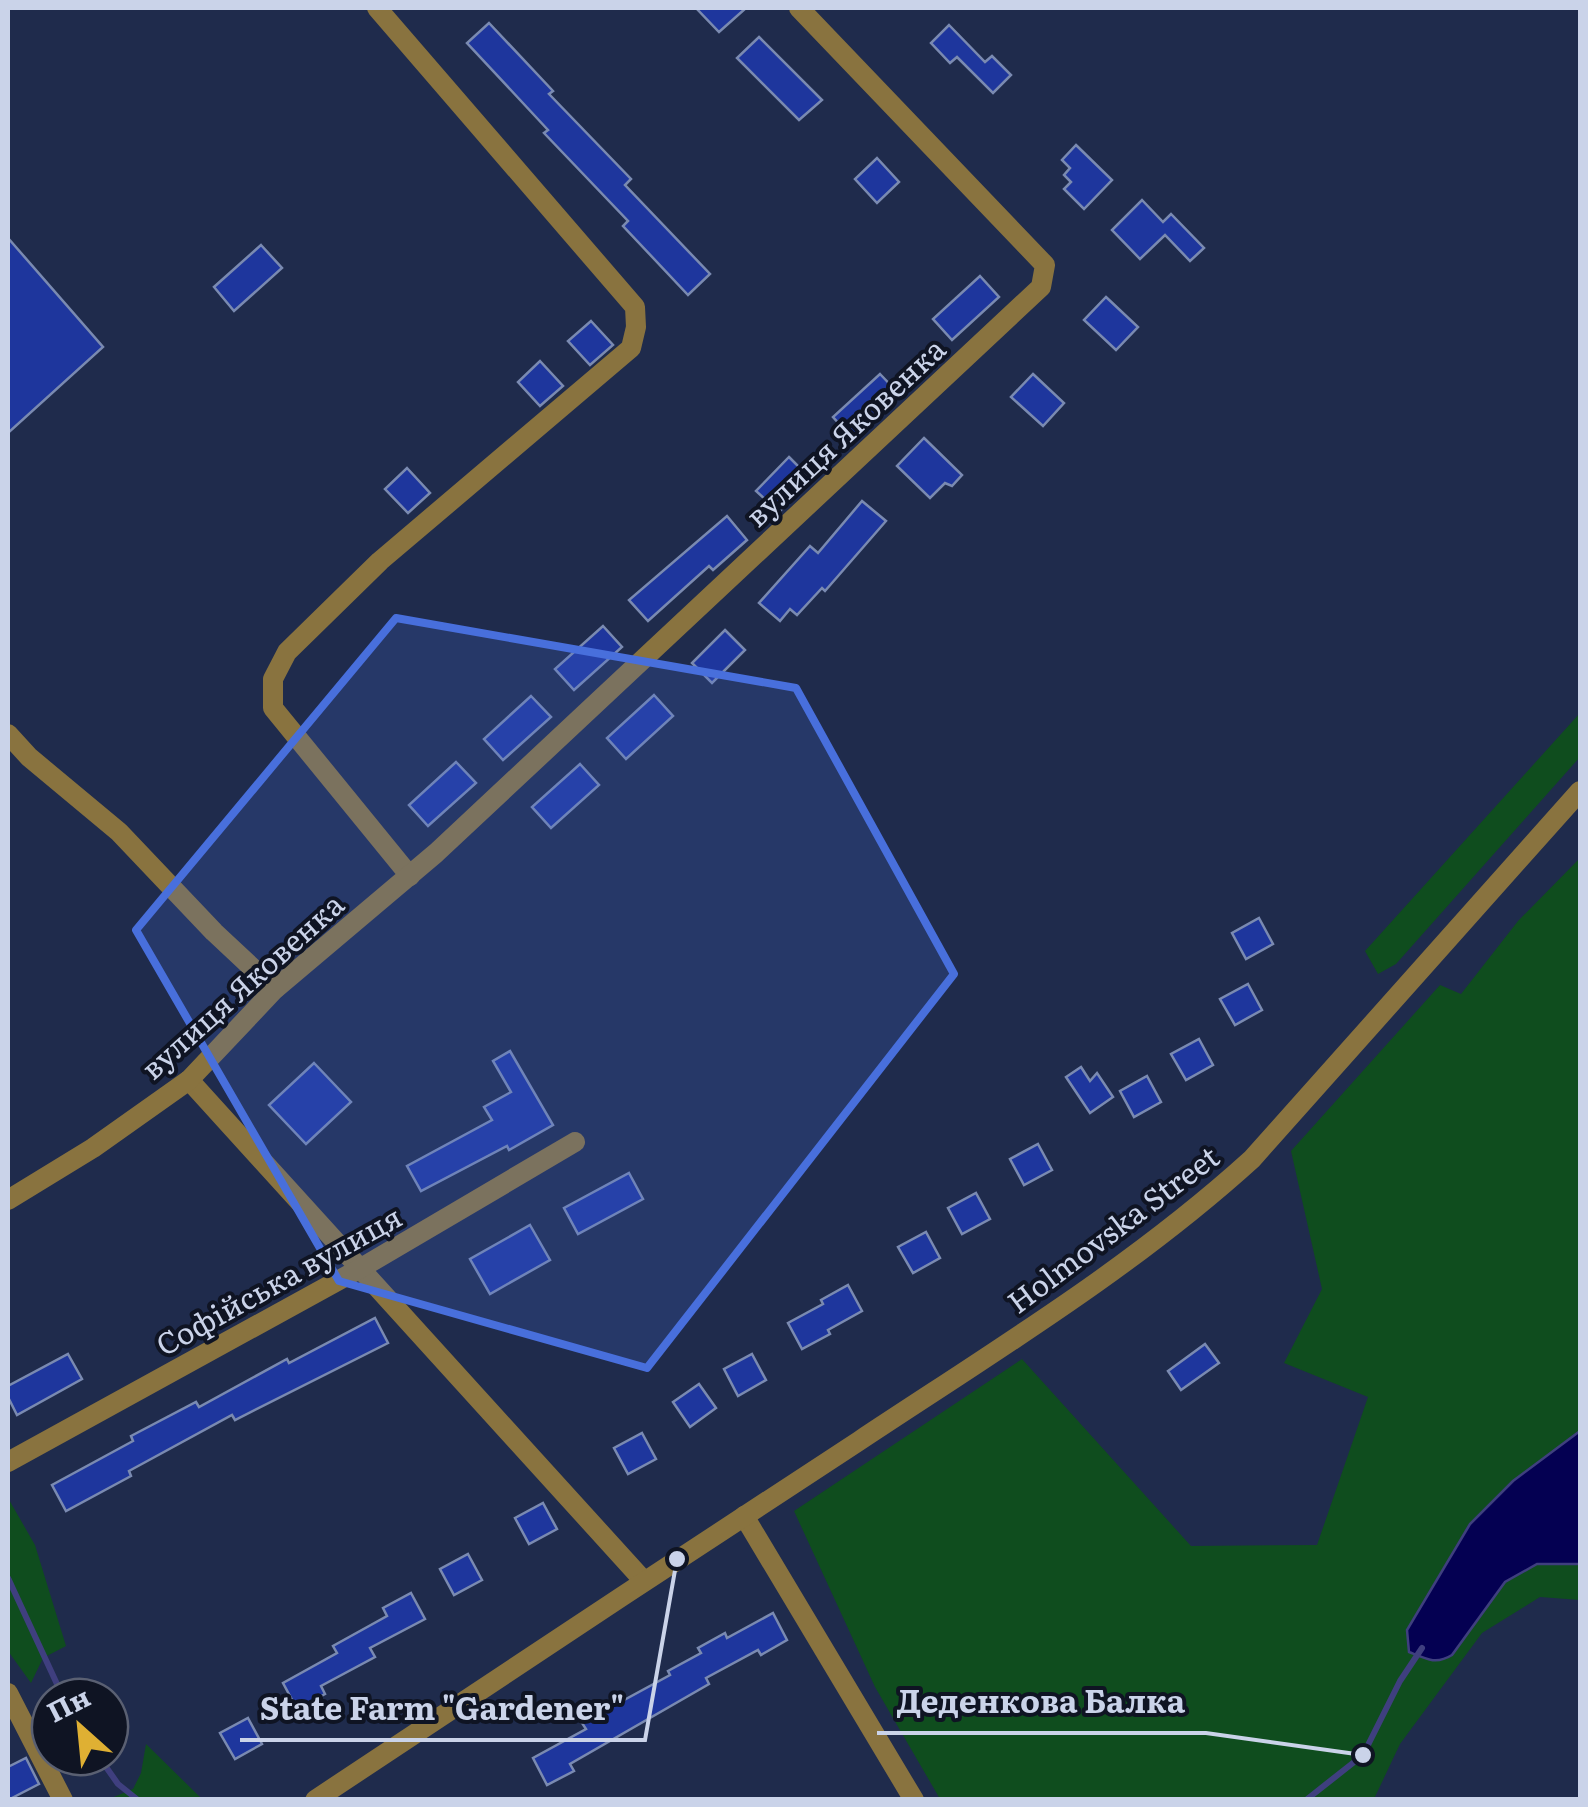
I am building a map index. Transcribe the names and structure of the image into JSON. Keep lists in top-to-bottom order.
{
  "streets": {
    "street": ["вулиця Яковенка", "Holmovska Street", "Софійська вулиця"]
  },
  "places": ["State Farm \"Gardener\"", "Деденкова Балка"],
  "north": "top left"
}
